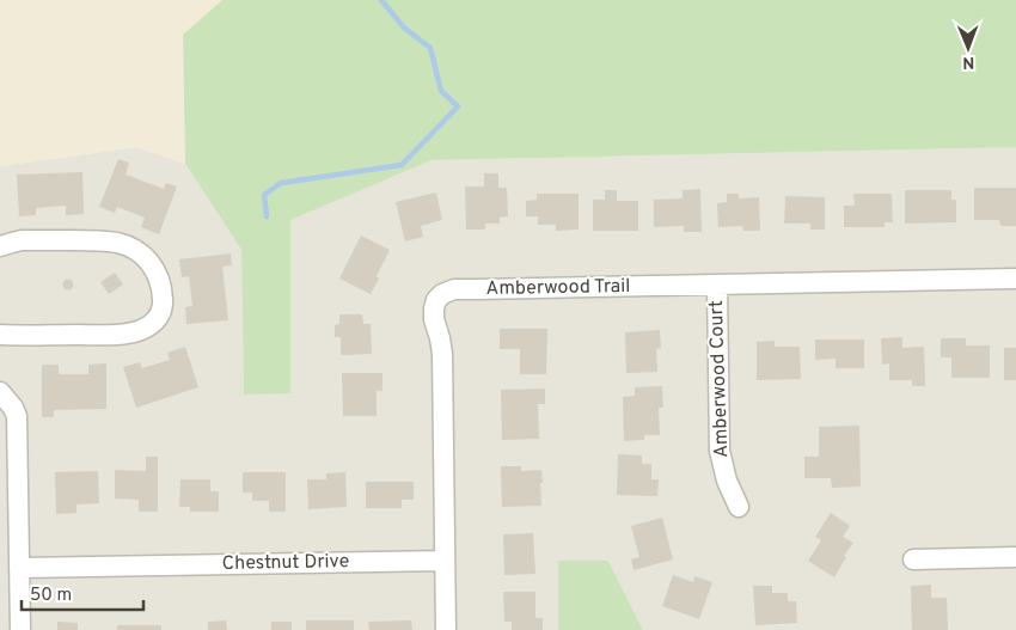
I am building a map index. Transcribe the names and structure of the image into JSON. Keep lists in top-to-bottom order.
{
  "streets": {
    "street": ["Amberwood Trail", "Amberwood Court", "Chestnut Drive"]
  },
  "crossings": [
    ["Amberwood Trail", "Amberwood Court"],
    ["Amberwood Trail", "Chestnut Drive"]
  ],
  "scale_bar": "50 m",
  "north": "bottom"
}
